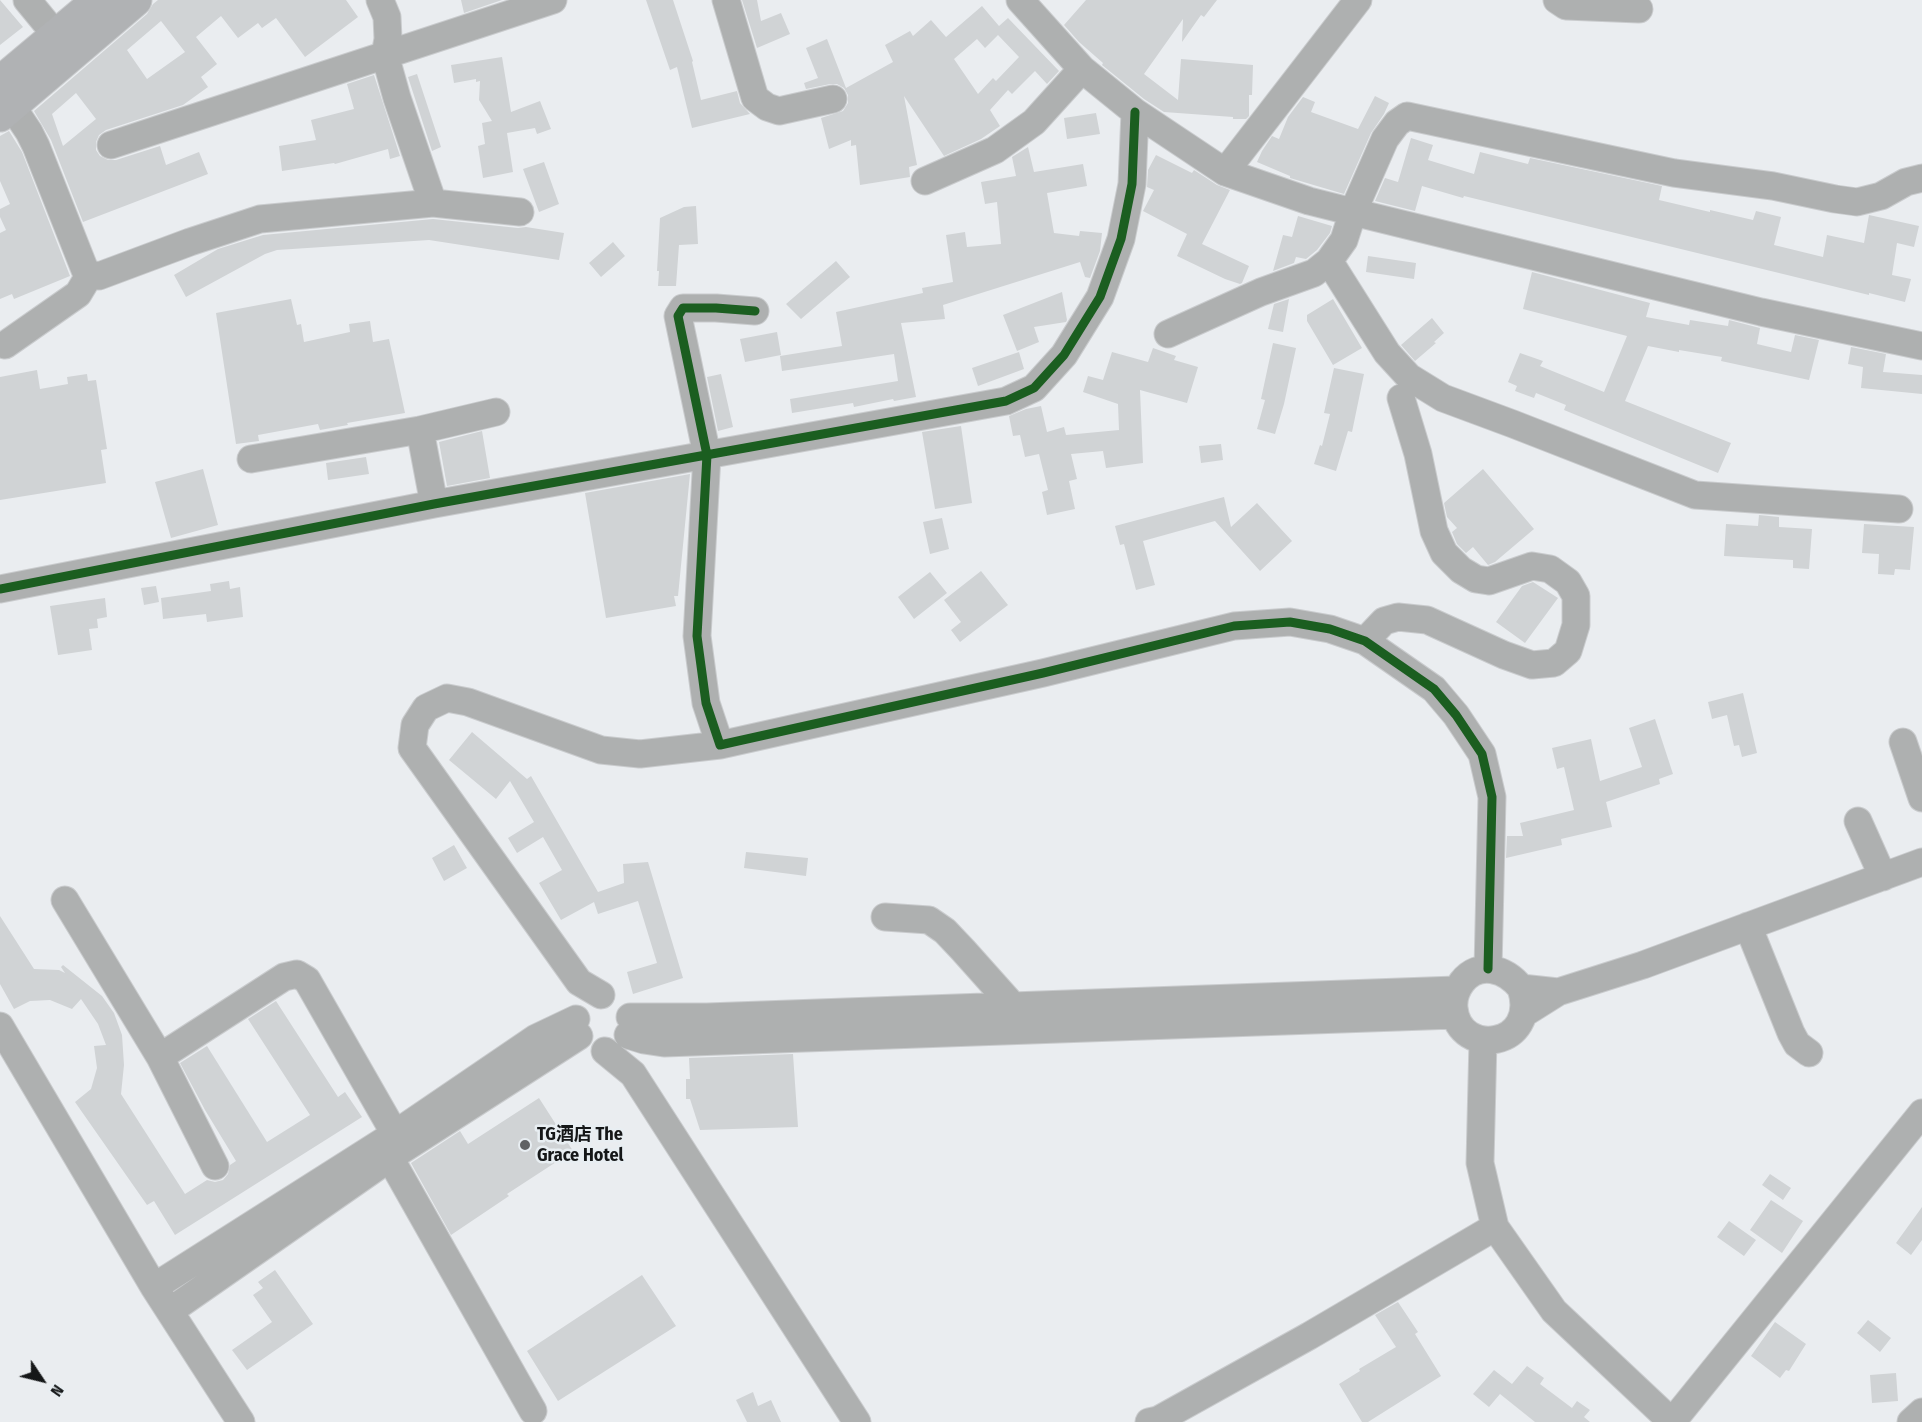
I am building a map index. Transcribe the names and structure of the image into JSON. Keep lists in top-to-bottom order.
{
  "places": ["TG酒店 The Grace Hotel"],
  "north": "bottom right"
}
